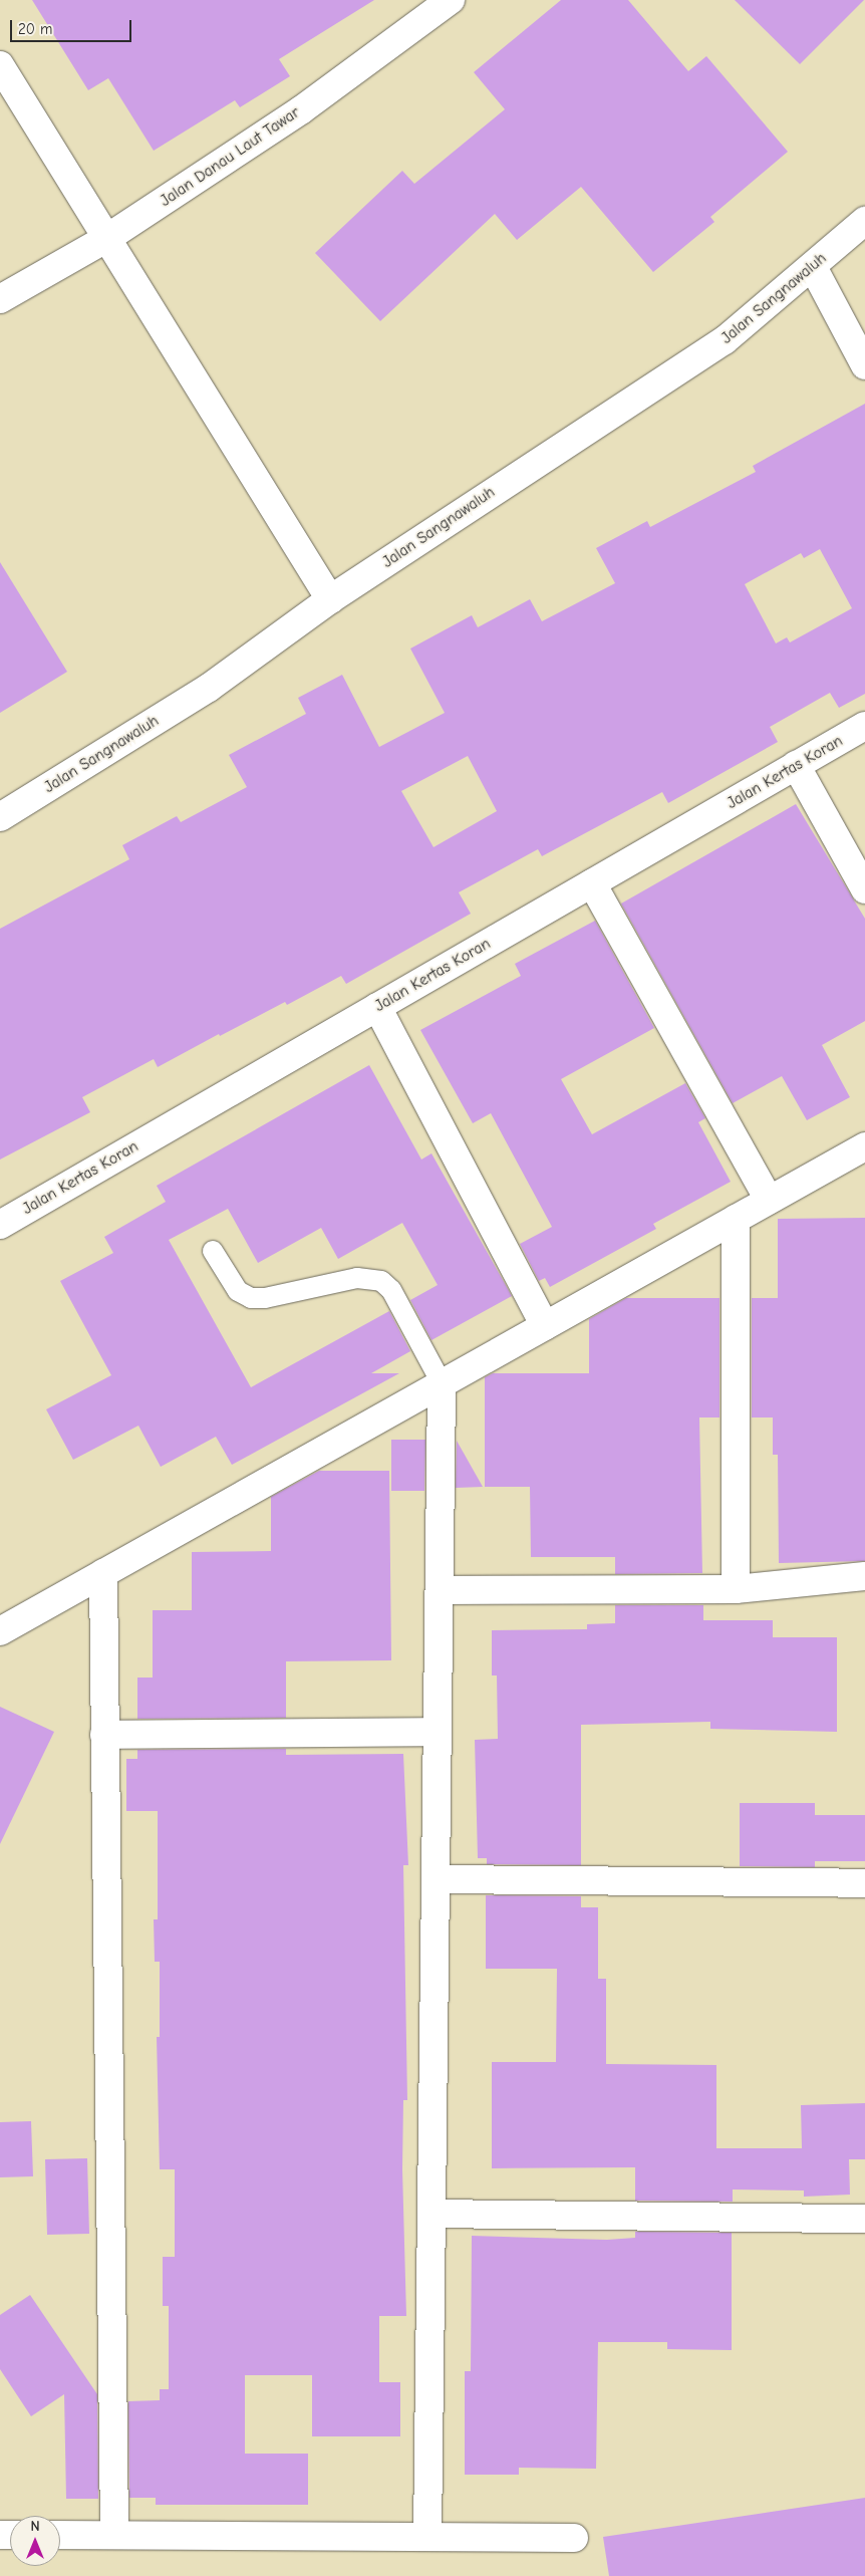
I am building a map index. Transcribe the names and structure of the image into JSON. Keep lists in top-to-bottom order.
{
  "streets": {
    "street": ["Jalan Danau Laut Tawar", "Jalan Sangnawaluh", "Jalan Kertas Koran"]
  },
  "scale_bar": "20 m",
  "north": "top"
}
